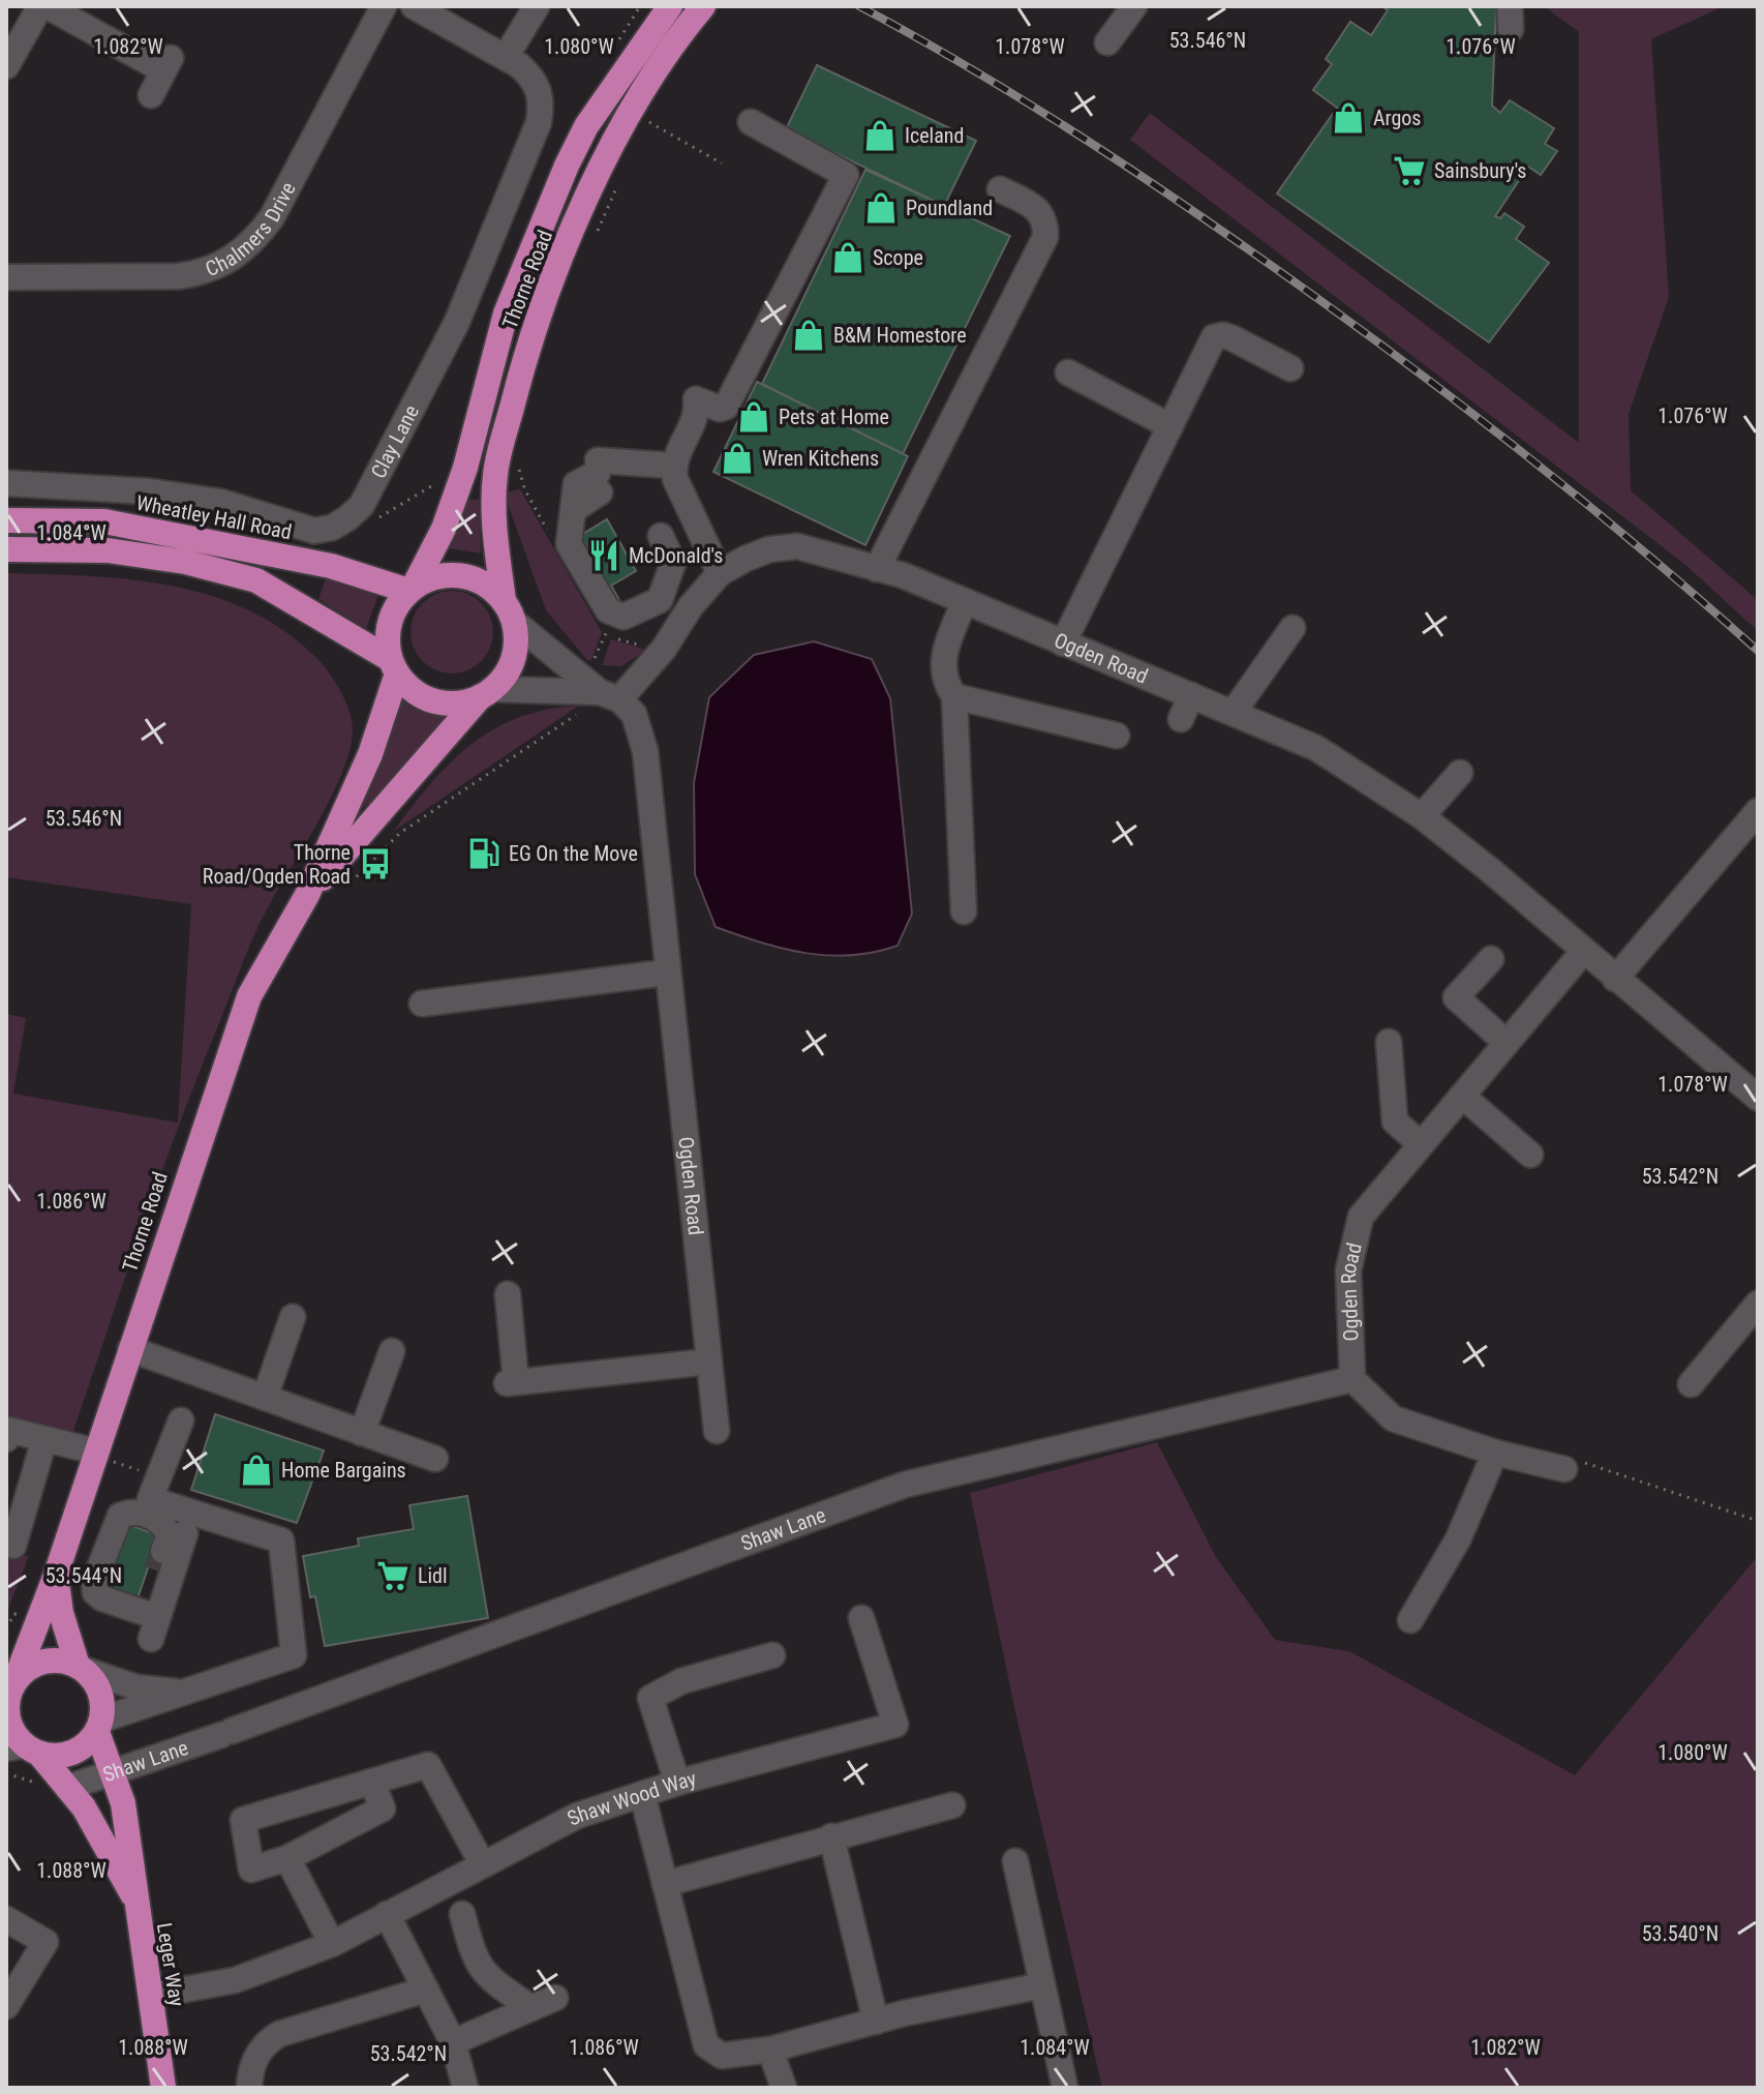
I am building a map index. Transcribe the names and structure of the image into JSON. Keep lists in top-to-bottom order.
{
  "streets": {
    "highway": ["Thorne Road", "Wheatley Hall Road", "Leger Way"],
    "street": [
      "Chalmers Drive",
      "Clay Lane",
      "Ogden Road",
      "Shaw Lane",
      "Shaw Wood Way"
    ]
  },
  "crossings": [
    ["Thorne Road", "Wheatley Hall Road"],
    ["Thorne Road", "Ogden Road"],
    ["Thorne Road", "Leger Way"],
    ["Wheatley Hall Road", "Ogden Road"],
    ["Ogden Road", "Shaw Lane"],
    ["Shaw Lane", "Leger Way"],
    ["Shaw Wood Way", "Leger Way"]
  ],
  "places": {
    "shop": [
      "Argos",
      "Iceland",
      "Poundland",
      "Scope",
      "B&M Homestore",
      "Pets at Home",
      "Wren Kitchens",
      "Home Bargains"
    ],
    "supermarket": ["Sainsbury's", "Lidl"],
    "restaurant": ["McDonald's"],
    "fuel station": ["EG On the Move"],
    "bus stop": ["Thorne Road/Ogden Road"]
  },
  "coordinates": [
    "53.546°N",
    "1.082°W",
    "1.080°W",
    "1.078°W",
    "1.076°W",
    "1.084°W",
    "53.542°N",
    "1.086°W",
    "53.544°N",
    "1.088°W",
    "53.540°N"
  ]
}
